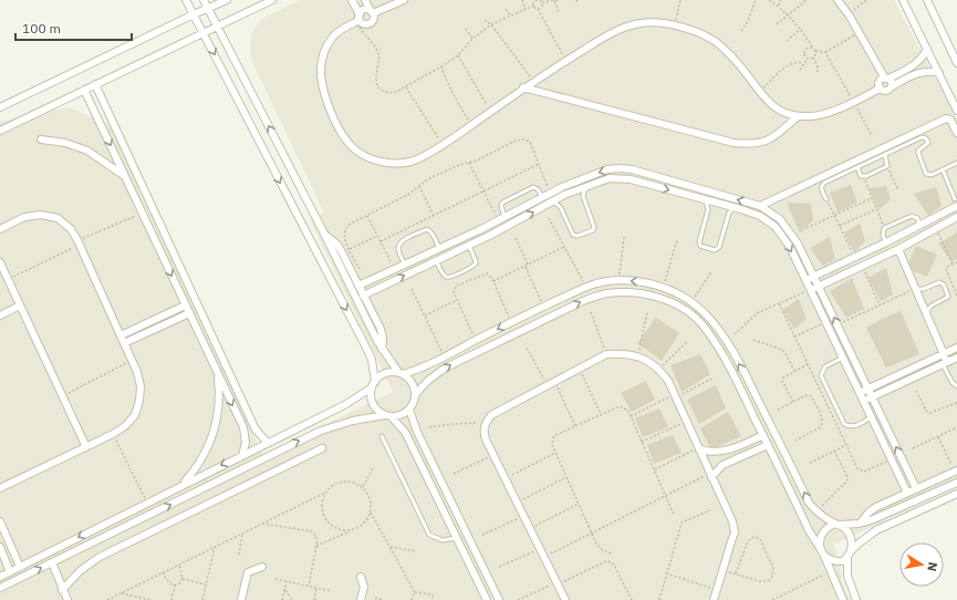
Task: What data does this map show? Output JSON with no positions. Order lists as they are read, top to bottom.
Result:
{
  "scale_bar": "100 m",
  "north": "right"
}
